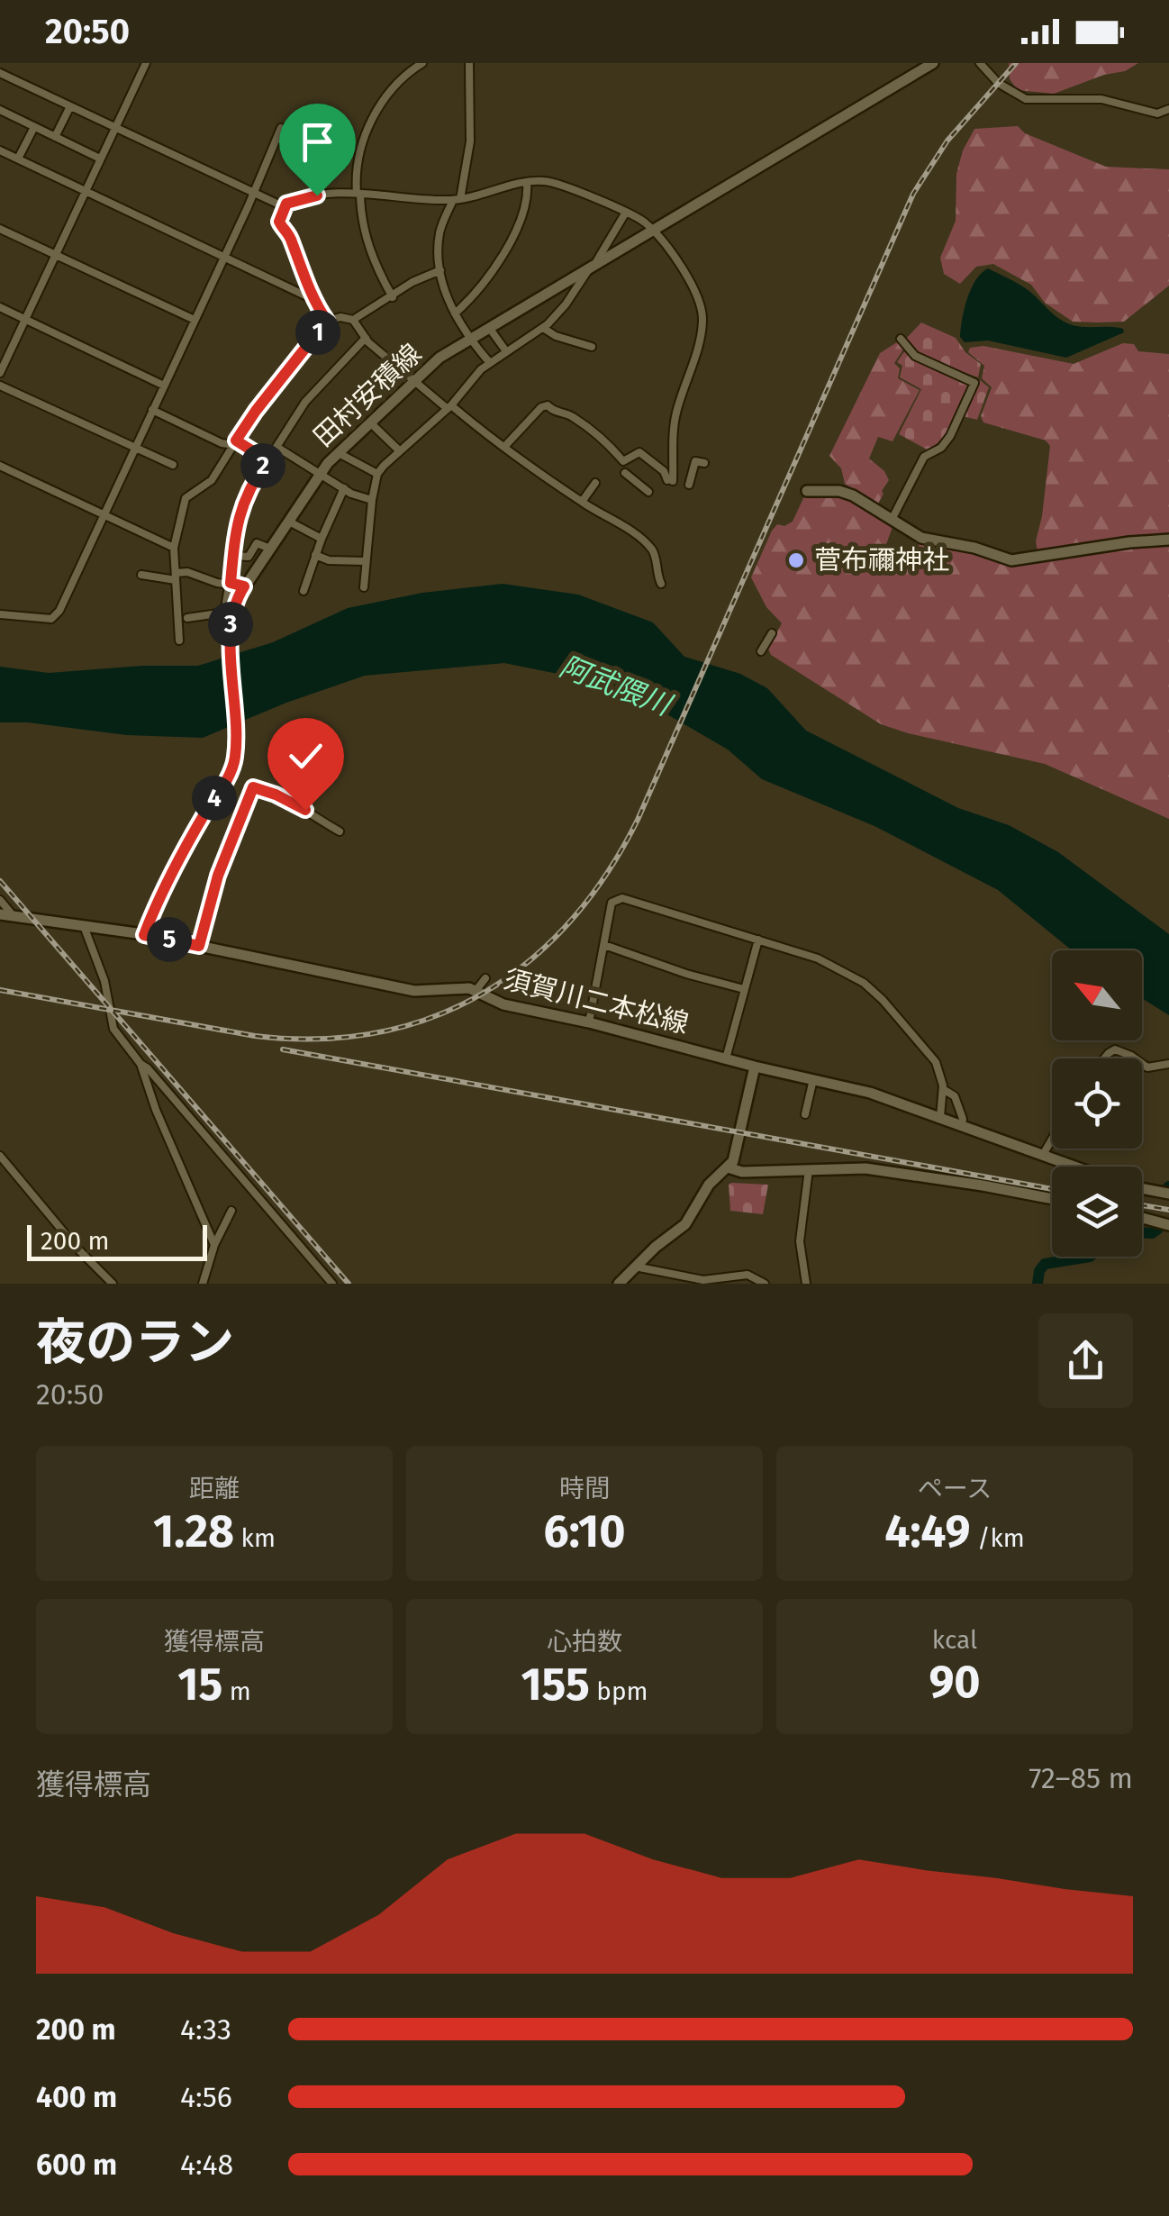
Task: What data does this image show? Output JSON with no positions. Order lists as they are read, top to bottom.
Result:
{
  "streets": {
    "main road": ["田村安積線", "須賀川二本松線"]
  },
  "crossings": [
    ["田村安積線", "須賀川二本松線"]
  ],
  "water": ["阿武隈川"],
  "places": ["菅布禰神社"],
  "scale_bar": "200 m",
  "north": "top left",
  "page": {
    "status": "20:50",
    "pins": [
      "1",
      "2",
      "3",
      "4",
      "5"
    ],
    "scale": "200 m",
    "heading": ["夜のラン", "20:50"],
    "stats": [
      ["距離", "1.28 km"],
      ["時間", "6:10"],
      ["ペース", "4:49 /km"],
      ["獲得標高", "15 m"],
      ["心拍数", "155 bpm"],
      ["kcal", "90"]
    ],
    "chart": ["獲得標高", "72–85 m"],
    "list": [
      {
        "name": "200 m",
        "note": "4:33"
      },
      {
        "name": "400 m",
        "note": "4:56"
      },
      {
        "name": "600 m",
        "note": "4:48"
      }
    ]
  }
}
